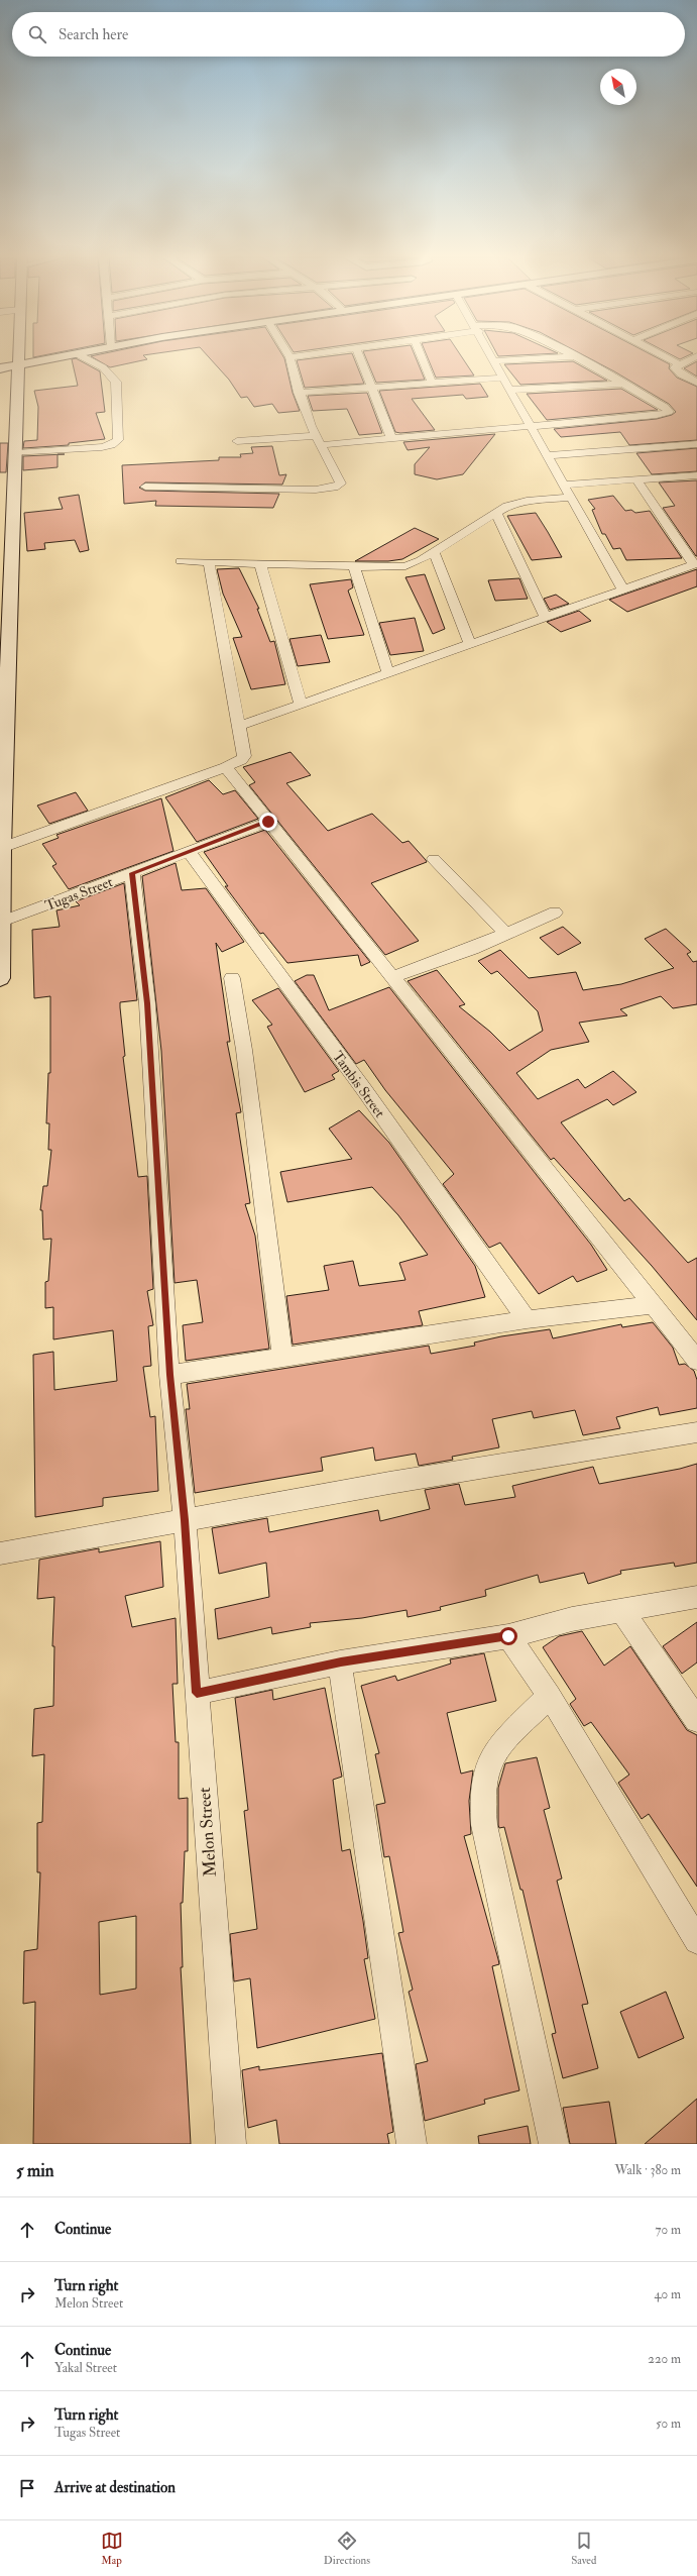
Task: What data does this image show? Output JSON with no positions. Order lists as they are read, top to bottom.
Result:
{
  "streets": {
    "street": ["Tugas Street", "Tambis Street", "Melon Street"]
  },
  "crossings": [
    ["Tugas Street", "Tambis Street"],
    ["Tugas Street", "Melon Street"]
  ],
  "north": "top left",
  "page": {
    "search": "Search here",
    "heading": ["5 min", "Walk · 380 m"],
    "list": [
      ["Continue", "70 m"],
      ["Turn right", "Melon Street", "40 m"],
      ["Continue", "Yakal Street", "220 m"],
      ["Turn right", "Tugas Street", "50 m"],
      "Arrive at destination"
    ],
    "nav": ["Map", "Directions", "Saved"]
  }
}
